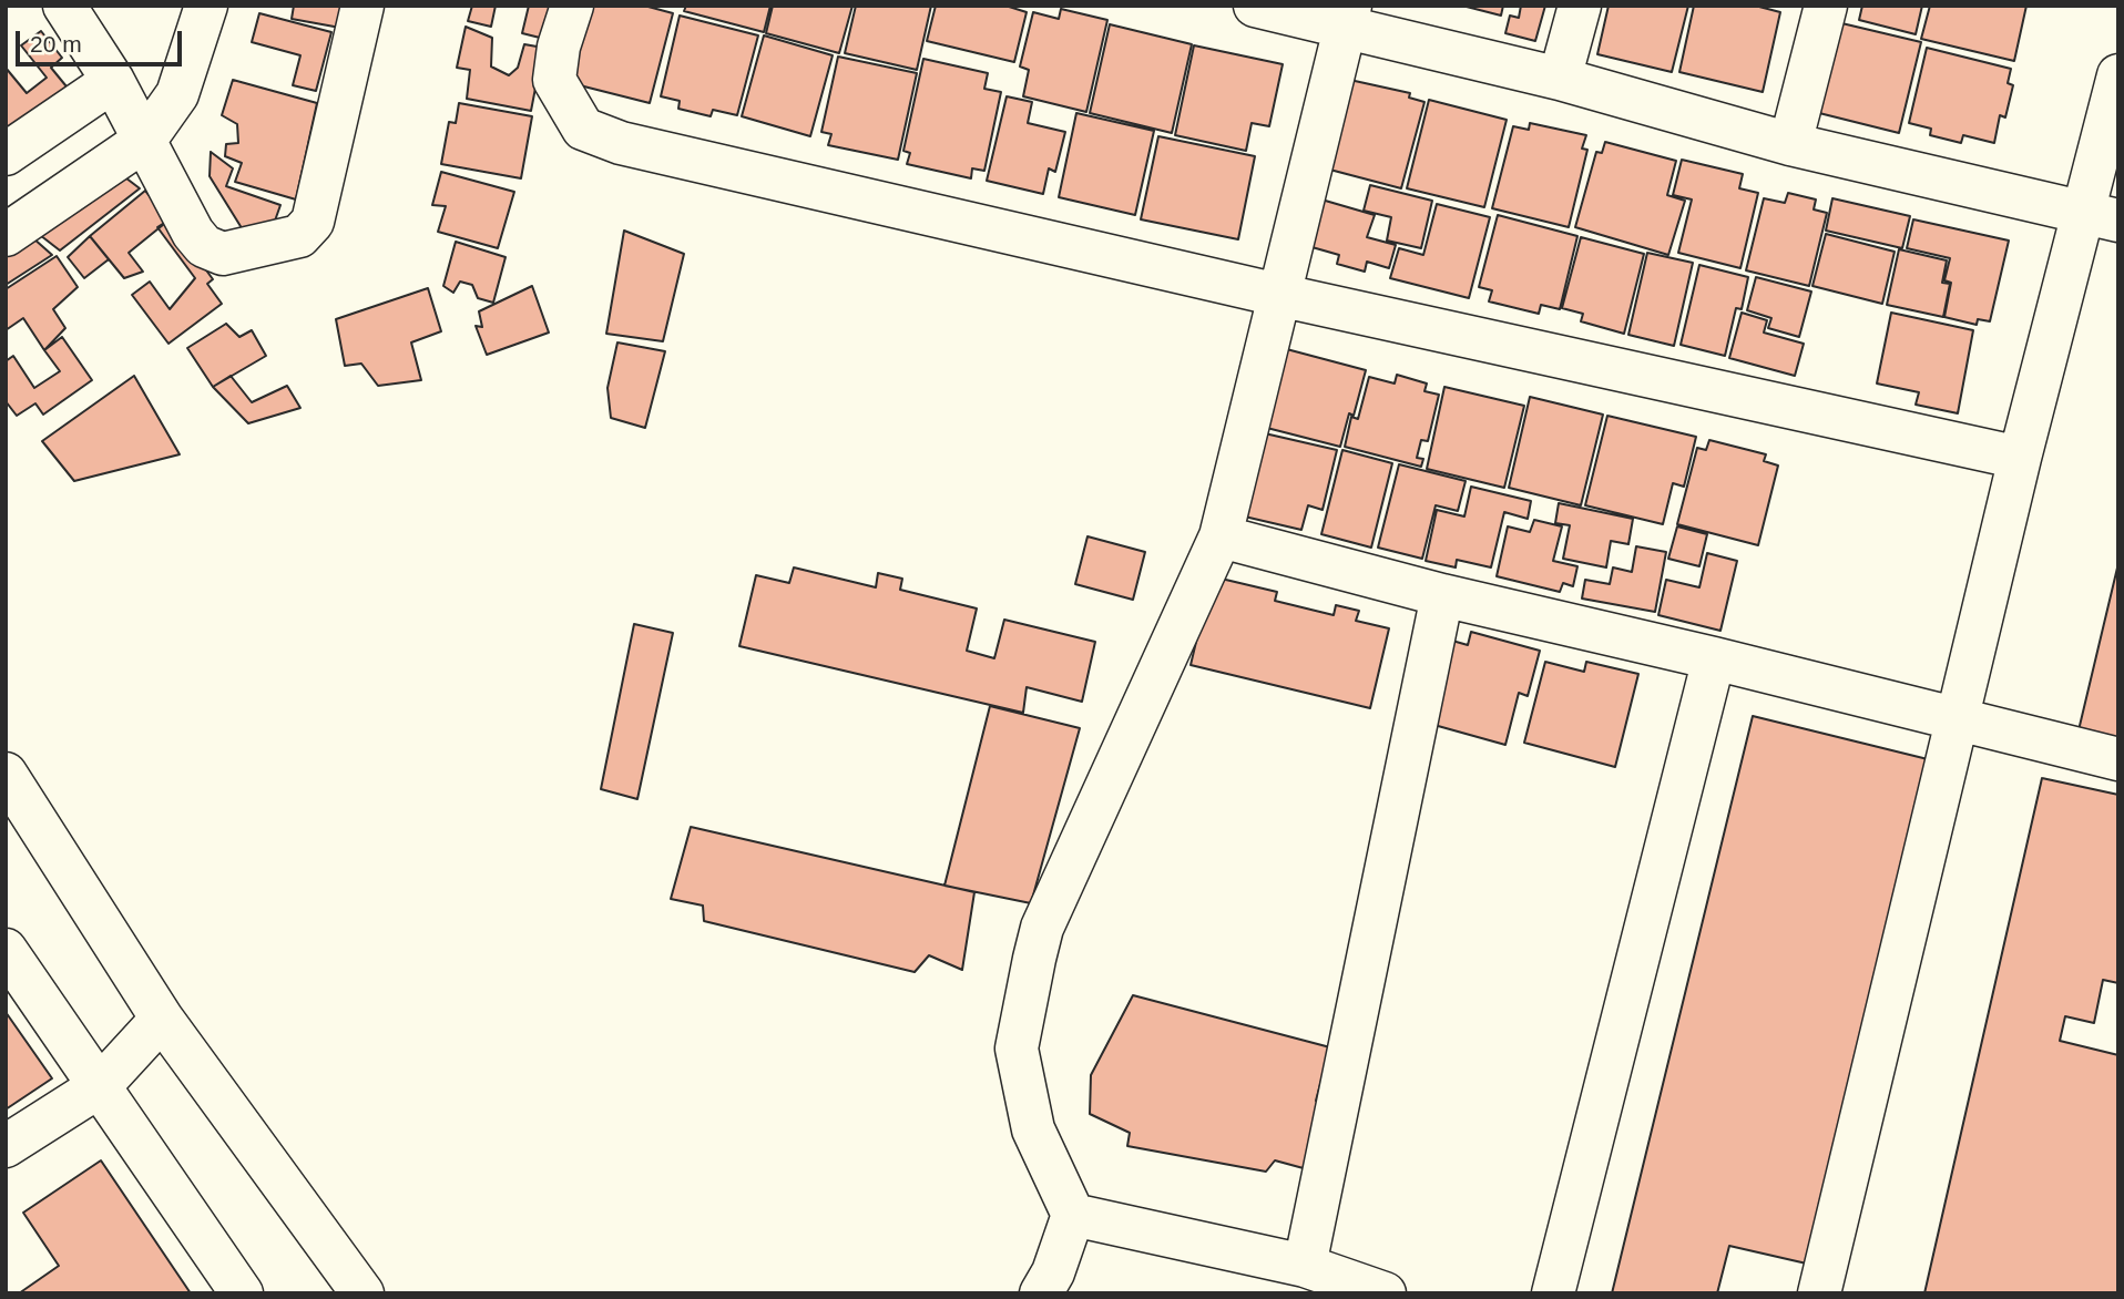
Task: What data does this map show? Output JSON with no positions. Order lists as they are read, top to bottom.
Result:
{
  "scale_bar": "20 m"
}
